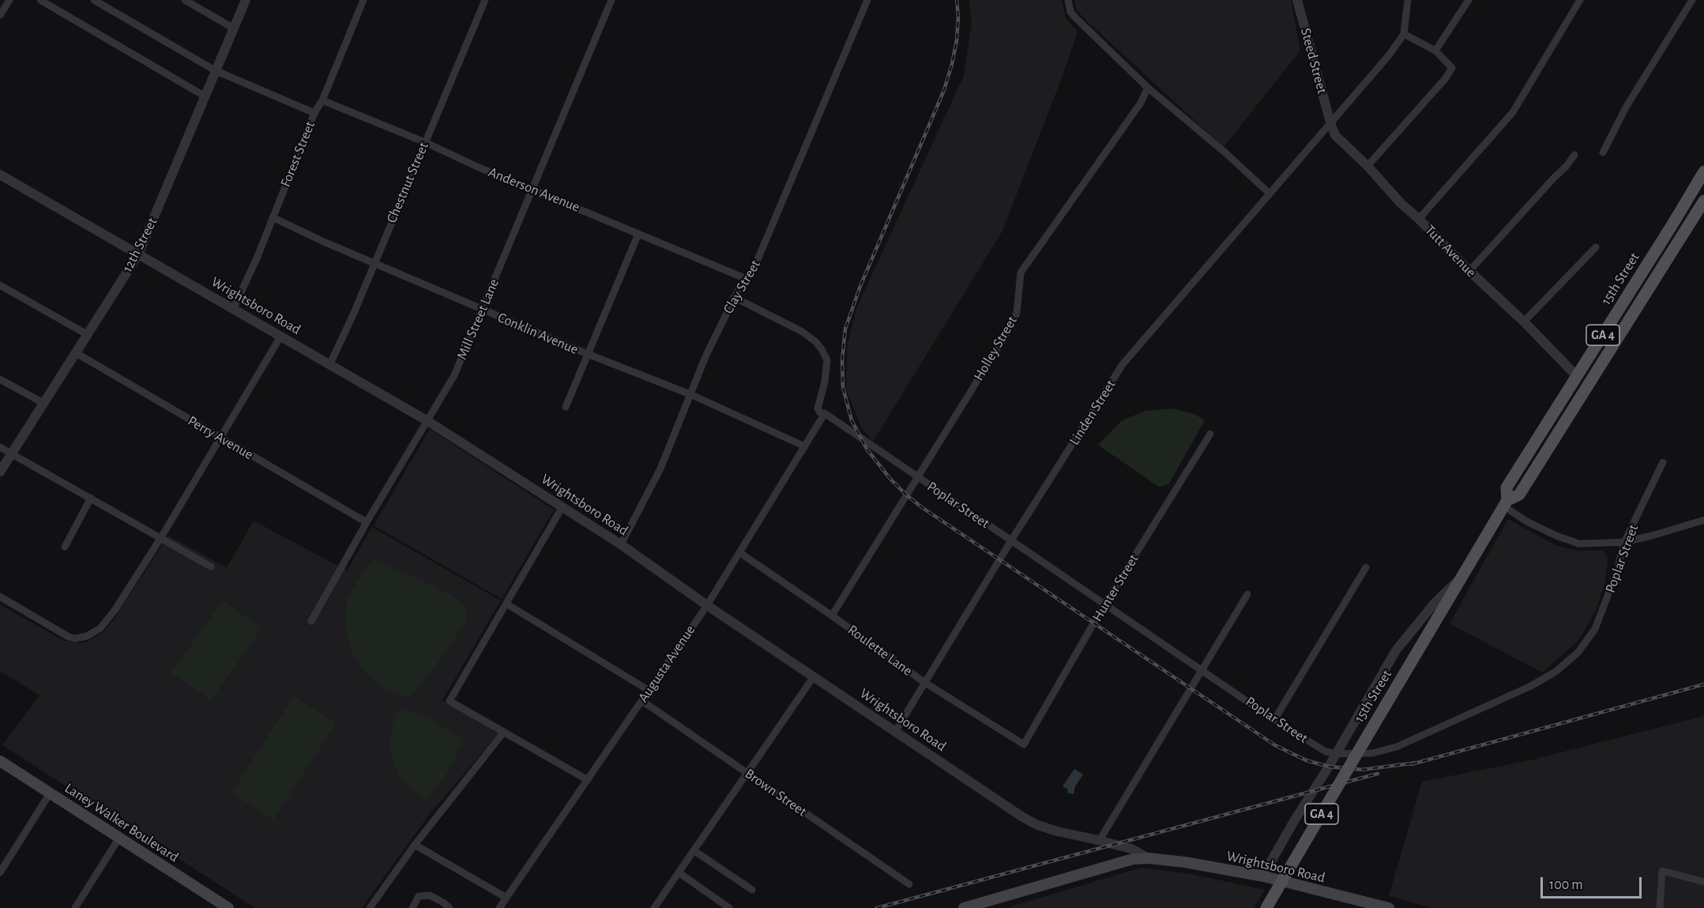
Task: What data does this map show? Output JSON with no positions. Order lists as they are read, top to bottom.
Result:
{
  "streets": {
    "main road": [
      "15th Street",
      "Wrightsboro Road",
      "GA 4",
      "Laney Walker Boulevard"
    ],
    "street": [
      "Steed Street",
      "Forest Street",
      "Chestnut Street",
      "Anderson Avenue",
      "12th Street",
      "Tutt Avenue",
      "Clay Street",
      "Mill Street Lane",
      "Conklin Avenue",
      "Holley Street",
      "Linden Street",
      "Perry Avenue",
      "Poplar Street",
      "Hunter Street",
      "Roulette Lane",
      "Augusta Avenue",
      "Brown Street"
    ]
  },
  "crossings": [
    ["Steed Street", "Tutt Avenue"],
    ["Steed Street", "Linden Street"],
    ["Forest Street", "Anderson Avenue"],
    ["Forest Street", "Wrightsboro Road"],
    ["Forest Street", "Conklin Avenue"],
    ["Chestnut Street", "Anderson Avenue"],
    ["Chestnut Street", "Wrightsboro Road"],
    ["Chestnut Street", "Conklin Avenue"],
    ["Anderson Avenue", "Clay Street"],
    ["Anderson Avenue", "Mill Street Lane"],
    ["12th Street", "Wrightsboro Road"],
    ["12th Street", "Perry Avenue"],
    ["Tutt Avenue", "15th Street"],
    ["Tutt Avenue", "Linden Street"],
    ["Clay Street", "Wrightsboro Road"],
    ["Clay Street", "Conklin Avenue"],
    ["Wrightsboro Road", "Mill Street Lane"],
    ["Wrightsboro Road", "Linden Street"],
    ["Wrightsboro Road", "Augusta Avenue"],
    ["Mill Street Lane", "Conklin Avenue"],
    ["Mill Street Lane", "Perry Avenue"],
    ["Conklin Avenue", "Augusta Avenue"],
    ["Holley Street", "Poplar Street"],
    ["Holley Street", "Roulette Lane"],
    ["Linden Street", "Poplar Street"],
    ["Linden Street", "Roulette Lane"],
    ["Poplar Street", "Hunter Street"],
    ["Poplar Street", "Augusta Avenue"],
    ["Hunter Street", "Roulette Lane"],
    ["Roulette Lane", "Augusta Avenue"],
    ["Augusta Avenue", "Brown Street"]
  ],
  "scale_bar": "100 m"
}
